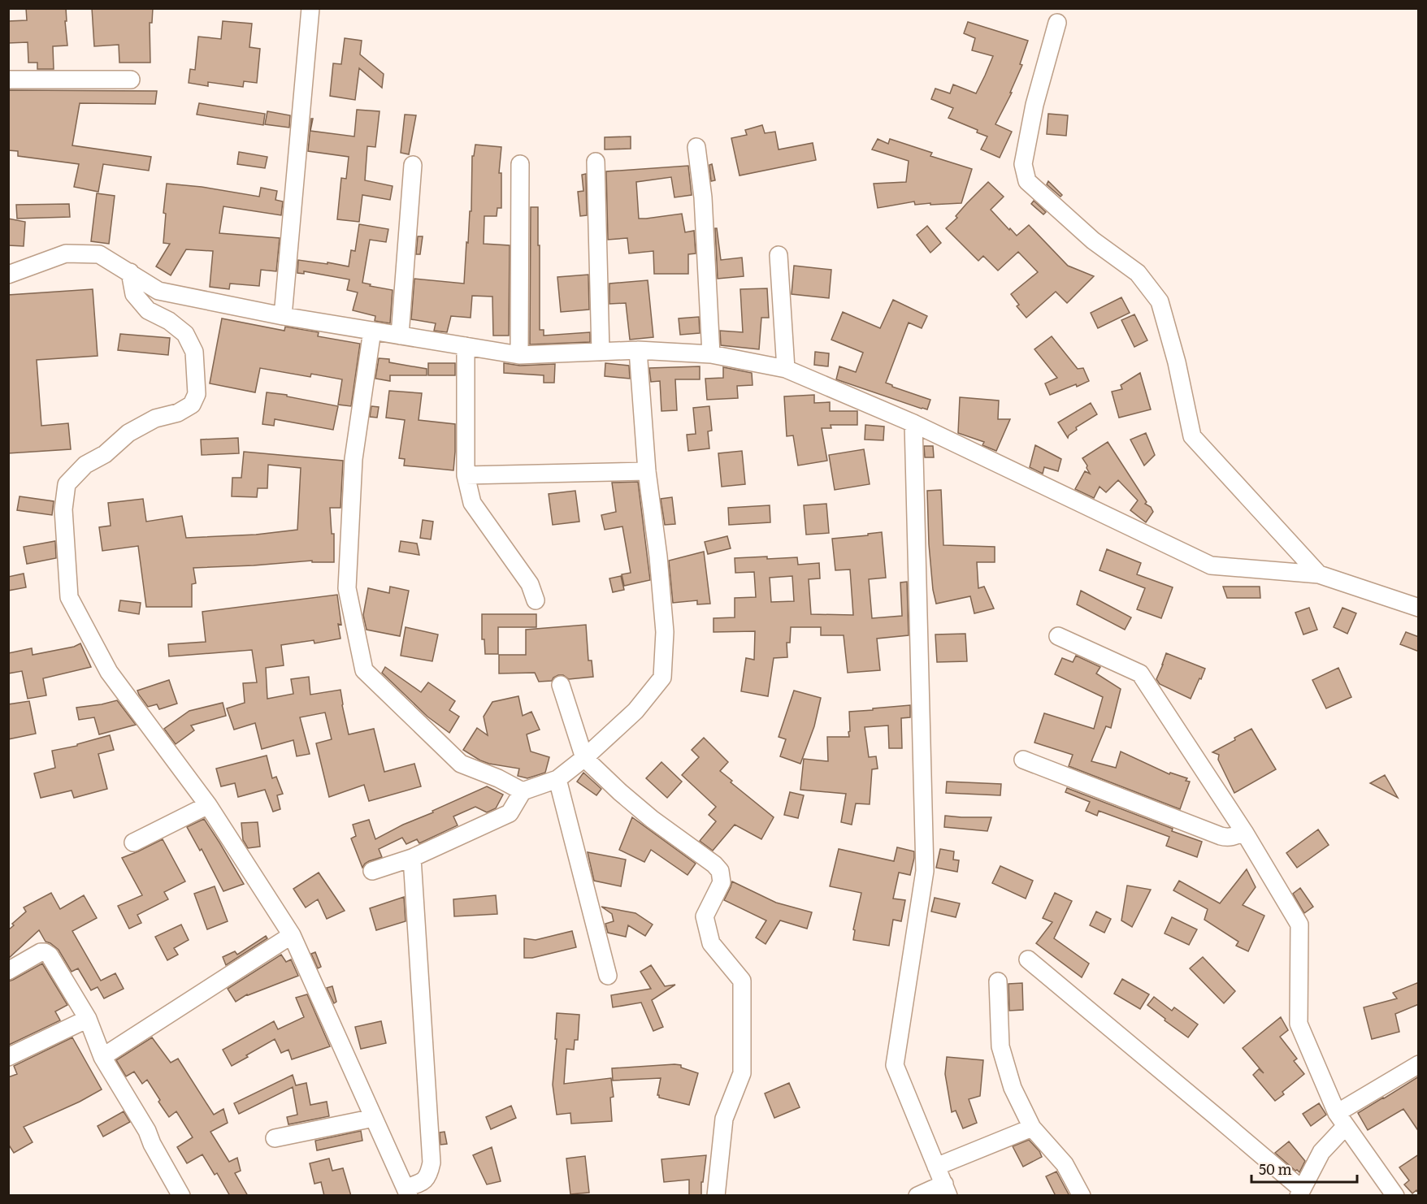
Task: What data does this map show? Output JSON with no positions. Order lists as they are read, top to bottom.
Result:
{
  "scale_bar": "50 m"
}
